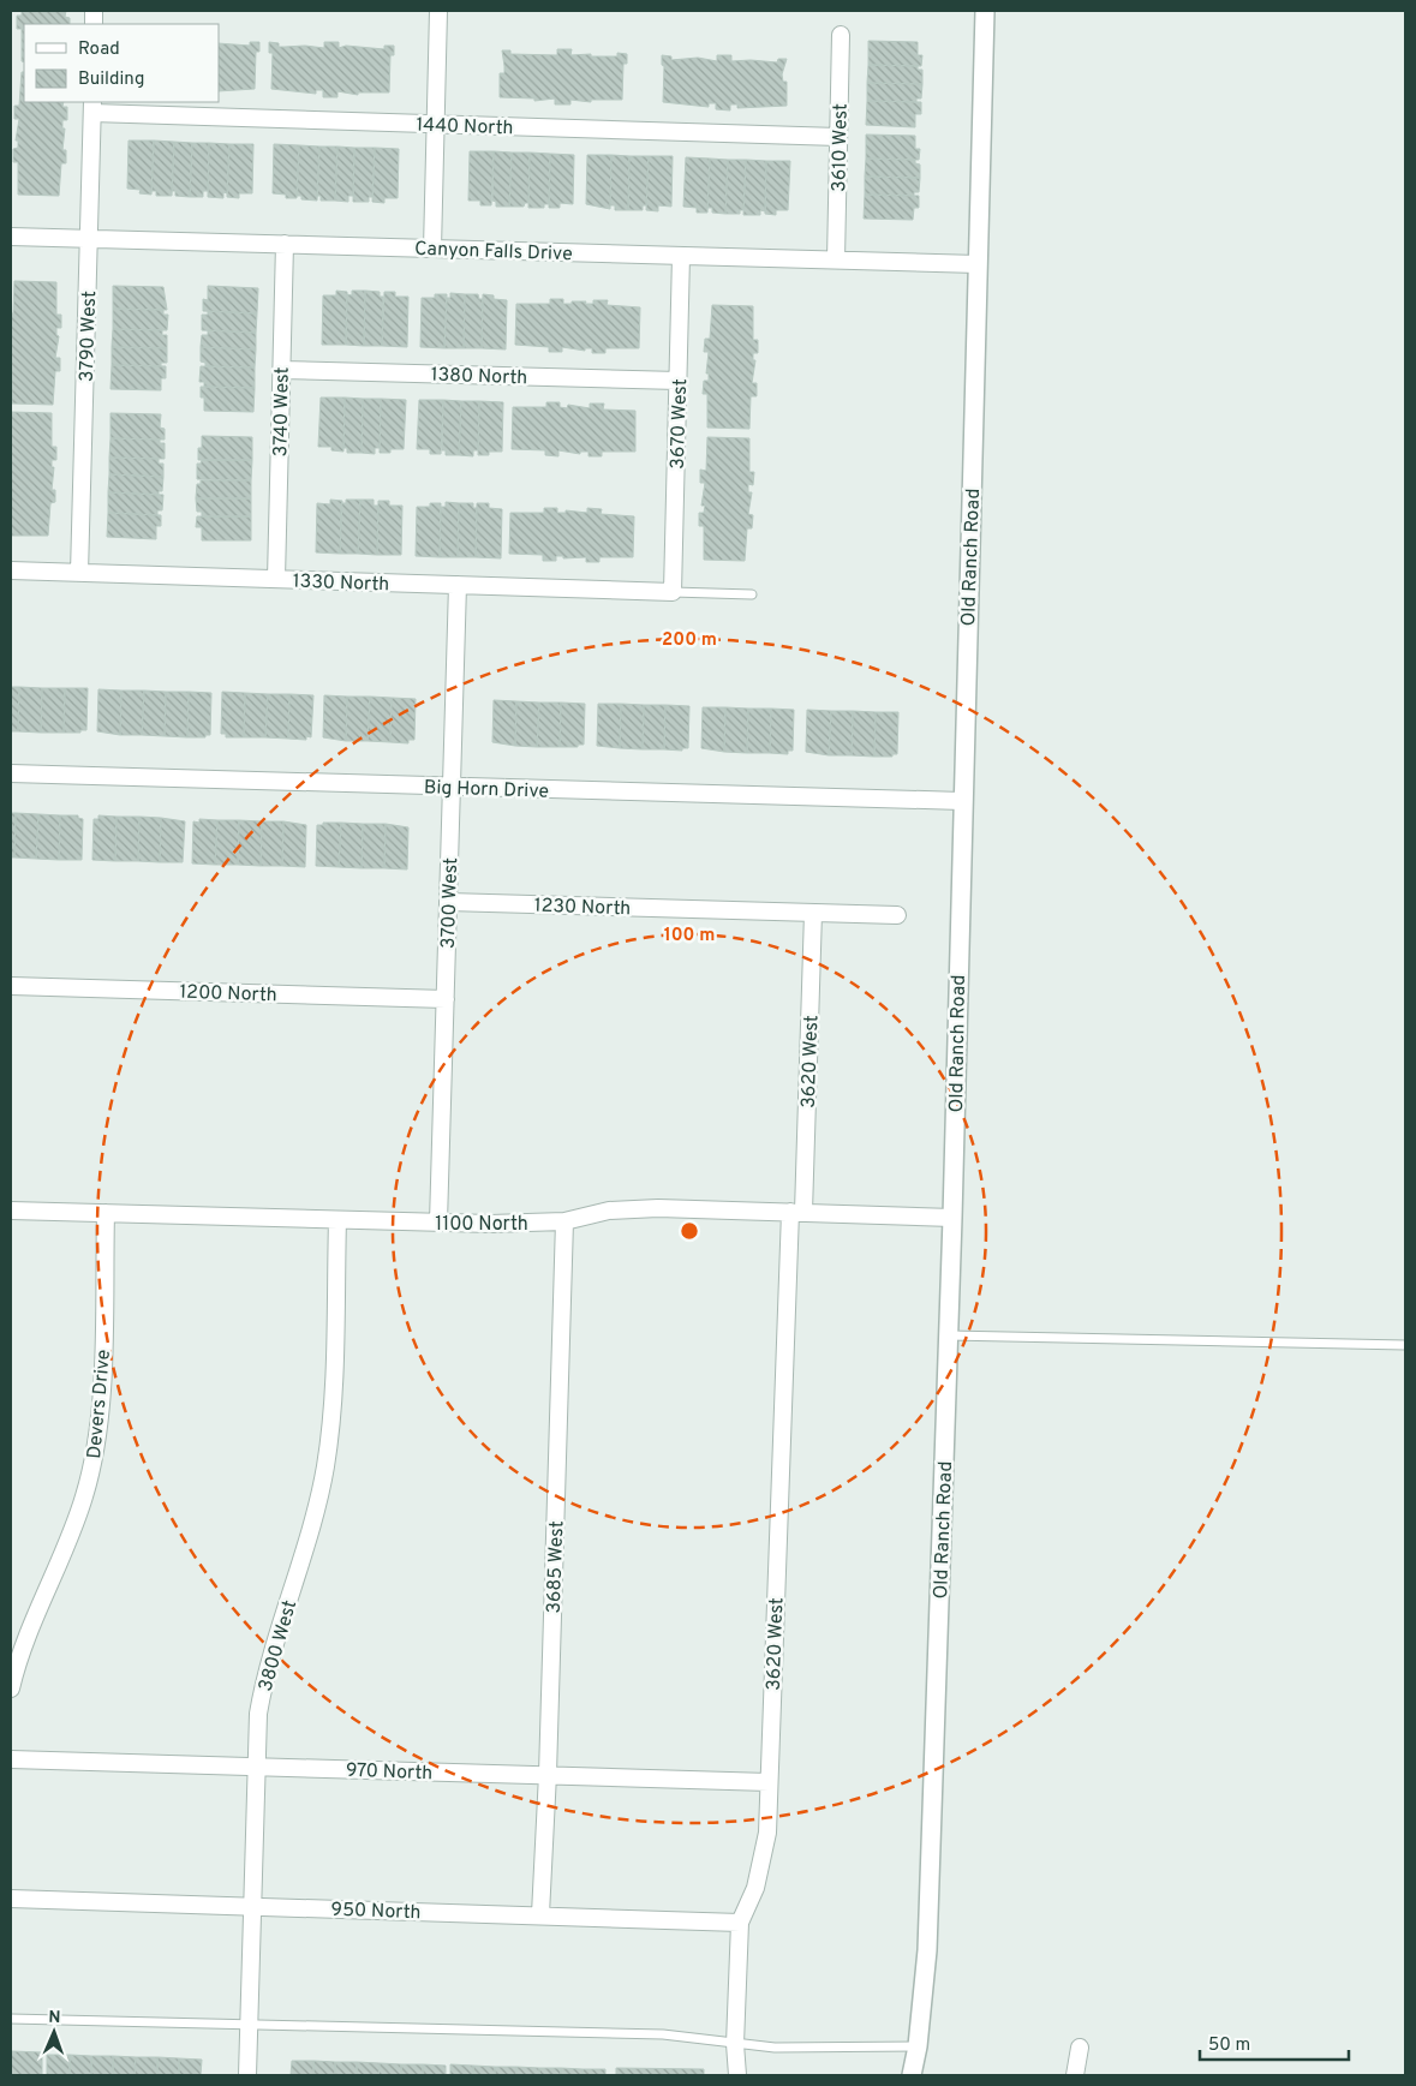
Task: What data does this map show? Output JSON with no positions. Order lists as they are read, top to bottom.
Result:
{
  "streets": {
    "street": [
      "1440 North",
      "3610 West",
      "Canyon Falls Drive",
      "3790 West",
      "1380 North",
      "3740 West",
      "3670 West",
      "Old Ranch Road",
      "1330 North",
      "Big Horn Drive",
      "3700 West",
      "1230 North",
      "1200 North",
      "3620 West",
      "1100 North",
      "Devers Drive",
      "3685 West",
      "3800 West",
      "970 North",
      "950 North"
    ]
  },
  "crossings": [
    ["1440 North", "3610 West"],
    ["1440 North", "3790 West"],
    ["3610 West", "Canyon Falls Drive"],
    ["Canyon Falls Drive", "3790 West"],
    ["Canyon Falls Drive", "3740 West"],
    ["Canyon Falls Drive", "3670 West"],
    ["Canyon Falls Drive", "Old Ranch Road"],
    ["3790 West", "1330 North"],
    ["1380 North", "3740 West"],
    ["1380 North", "3670 West"],
    ["3740 West", "1330 North"],
    ["3670 West", "1330 North"],
    ["Old Ranch Road", "Big Horn Drive"],
    ["Old Ranch Road", "1100 North"],
    ["1330 North", "3700 West"],
    ["Big Horn Drive", "3700 West"],
    ["3700 West", "1230 North"],
    ["3700 West", "1200 North"],
    ["3700 West", "1100 North"],
    ["1230 North", "3620 West"],
    ["3620 West", "1100 North"],
    ["3620 West", "970 North"],
    ["3620 West", "950 North"],
    ["1100 North", "Devers Drive"],
    ["1100 North", "3685 West"],
    ["1100 North", "3800 West"],
    ["3685 West", "970 North"],
    ["3685 West", "950 North"],
    ["3800 West", "970 North"],
    ["3800 West", "950 North"]
  ],
  "legend": ["Road", "Building"],
  "scale_bar": "50 m",
  "north": "top",
  "rings": ["200 m", "100 m"]
}
